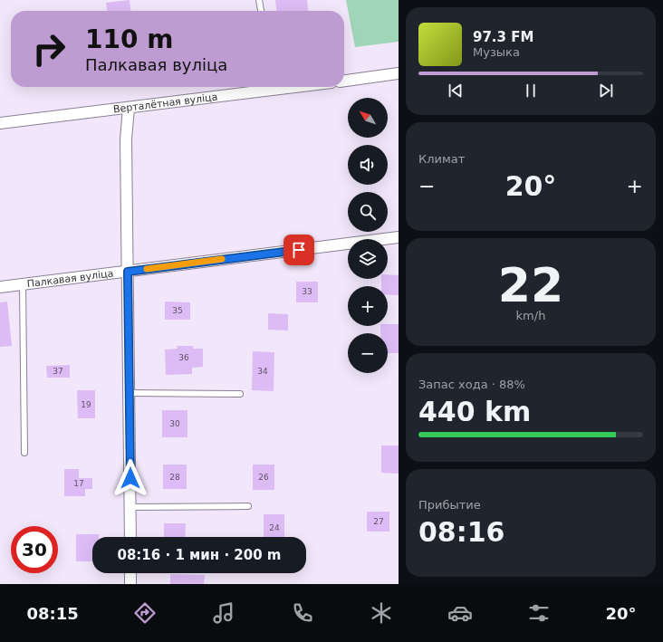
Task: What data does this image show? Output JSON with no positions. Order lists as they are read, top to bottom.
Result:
{
  "streets": {
    "street": ["Верталётная вуліца", "Палкавая вуліца"]
  },
  "house_numbers": [
    "33",
    "35",
    "36",
    "37",
    "34",
    "19",
    "30",
    "28",
    "26",
    "17",
    "27",
    "24"
  ],
  "north": "top left",
  "page": {
    "turn": ["110 m", "Палкавая вуліца"],
    "song": ["97.3 FM", "Музыка"],
    "map_buttons": ["+", "−"],
    "tile": [
      "Климат",
      ["22", "km/h"],
      ["Запас хода · 88%", "440 km"],
      ["Прибытие", "08:16"]
    ],
    "heat": ["−", "20°", "+"],
    "limit": "30",
    "trip": "08:16 · 1 мин · 200 m",
    "tabs": ["08:15", "20°"]
  }
}
